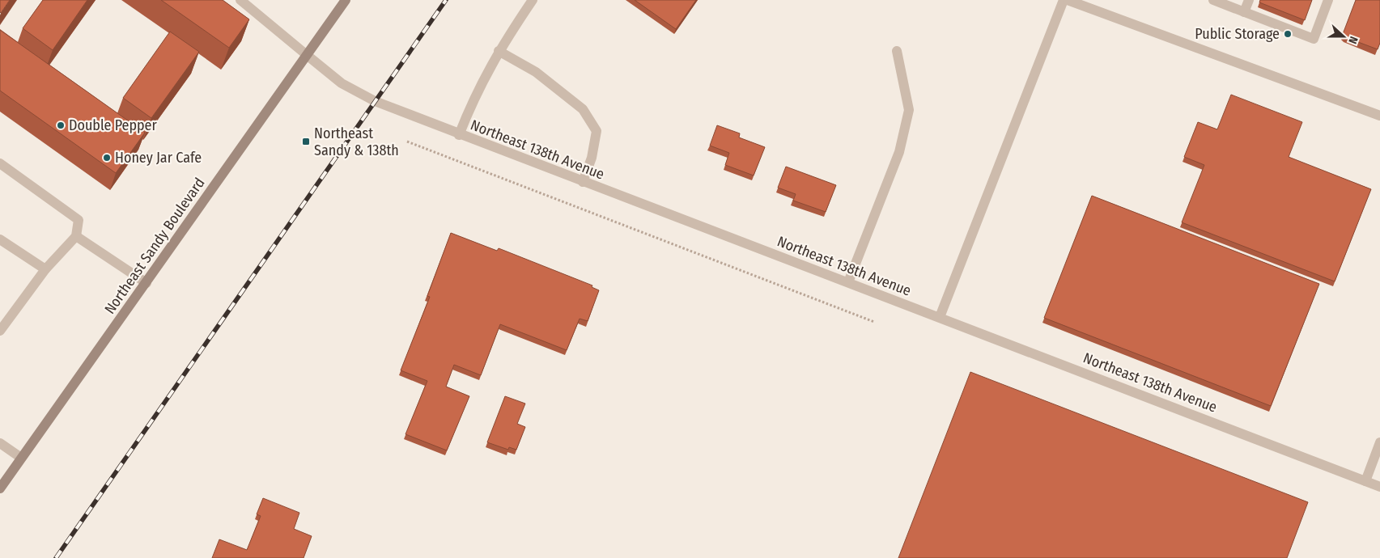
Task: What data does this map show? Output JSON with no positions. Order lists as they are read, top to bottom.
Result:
{
  "streets": {
    "main road": ["Northeast Sandy Boulevard"],
    "street": ["Northeast 138th Avenue"]
  },
  "crossings": [
    ["Northeast 138th Avenue", "Northeast Sandy Boulevard"]
  ],
  "places": {
    "other": ["Public Storage", "Double Pepper", "Honey Jar Cafe"],
    "transit": ["Northeast Sandy & 138th"]
  },
  "north": "right"
}
